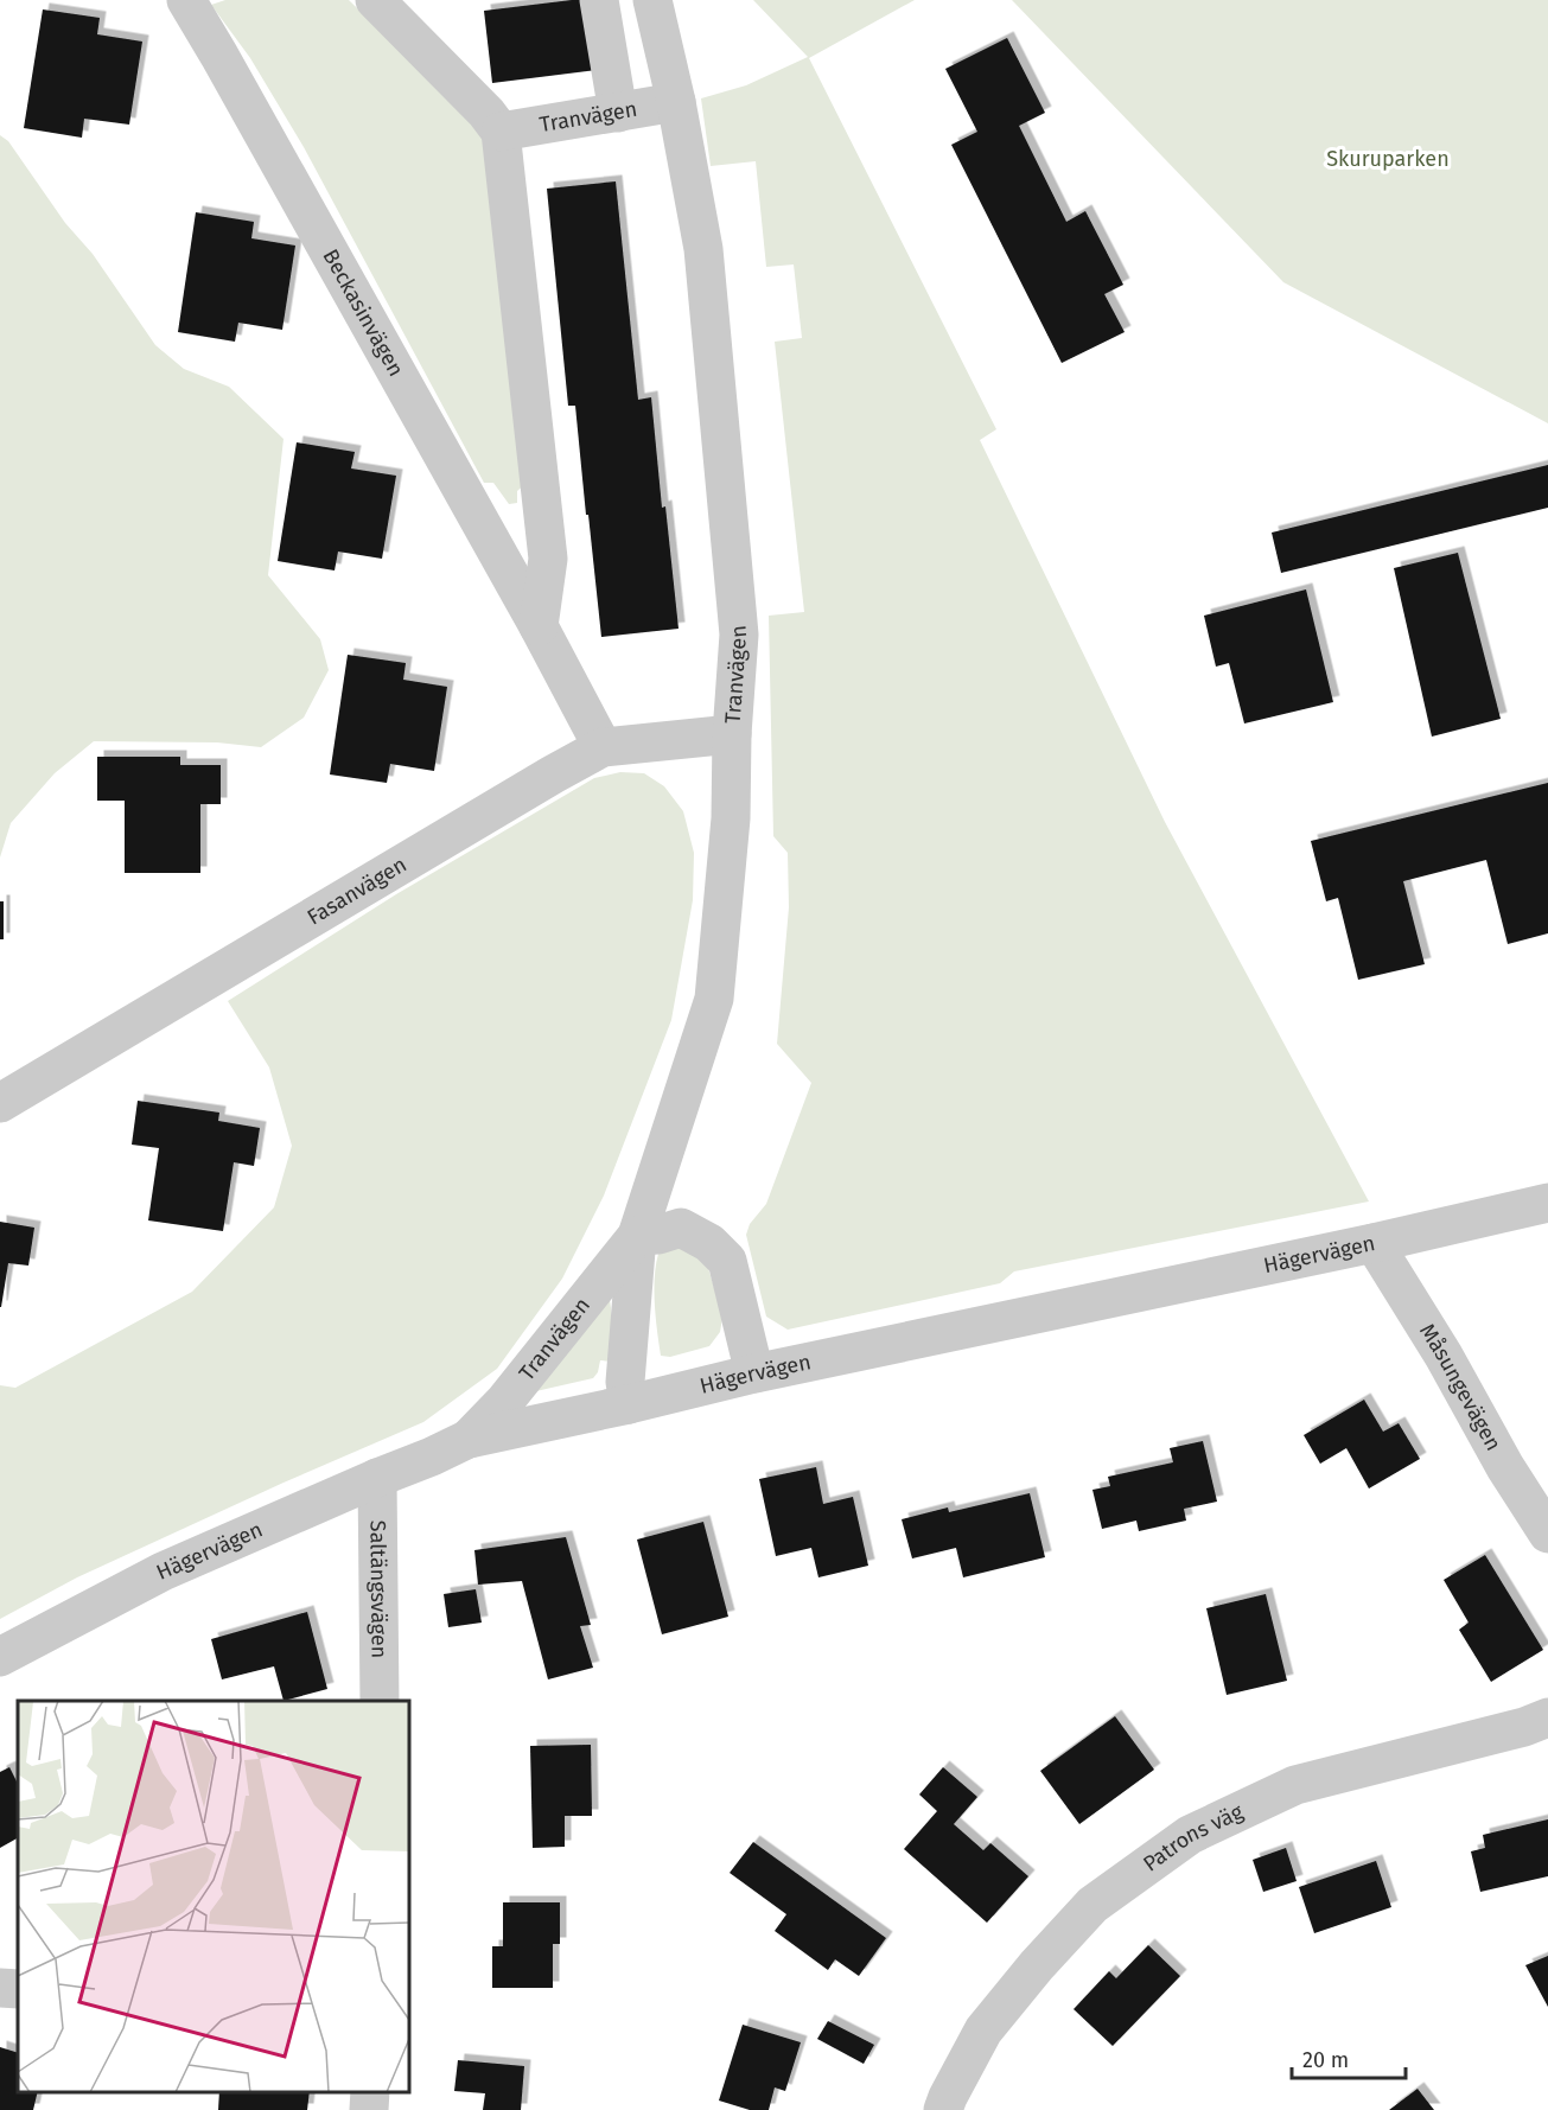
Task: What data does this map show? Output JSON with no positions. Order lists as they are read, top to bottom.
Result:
{
  "streets": {
    "street": [
      "Tranvägen",
      "Beckasinvägen",
      "Fasanvägen",
      "Hägervägen",
      "Måsungevägen",
      "Saltängsvägen",
      "Patrons väg"
    ]
  },
  "crossings": [
    ["Tranvägen", "Fasanvägen"],
    ["Tranvägen", "Hägervägen"],
    ["Beckasinvägen", "Fasanvägen"],
    ["Hägervägen", "Måsungevägen"],
    ["Hägervägen", "Saltängsvägen"]
  ],
  "parks": ["Skuruparken"],
  "scale_bar": "20 m"
}
